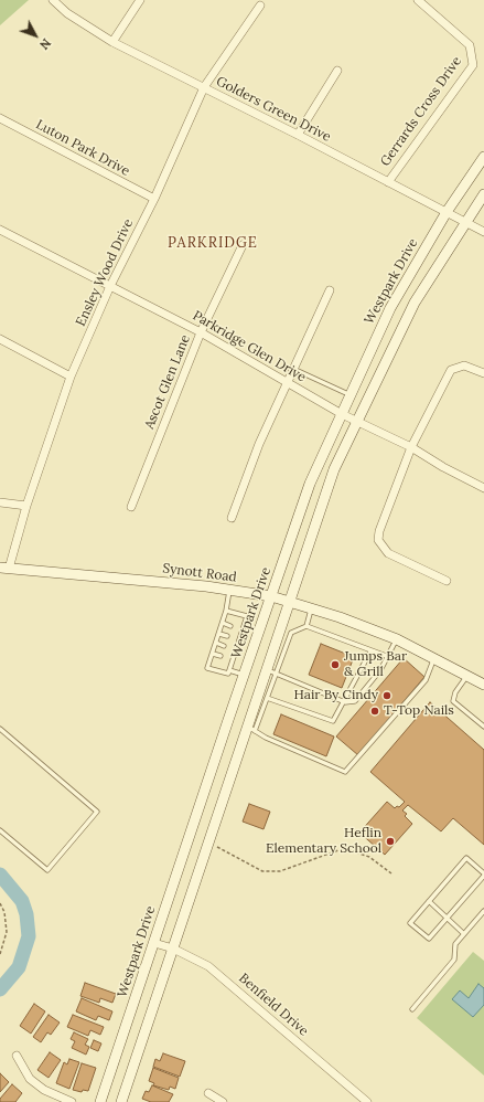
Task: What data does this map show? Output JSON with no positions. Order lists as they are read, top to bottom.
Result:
{
  "streets": {
    "main road": ["Westpark Drive", "Synott Road"],
    "street": [
      "Golders Green Drive",
      "Gerrards Cross Drive",
      "Luton Park Drive",
      "Ensley Wood Drive",
      "Parkridge Glen Drive",
      "Ascot Glen Lane",
      "Benfield Drive"
    ]
  },
  "crossings": [
    ["Golders Green Drive", "Gerrards Cross Drive"],
    ["Golders Green Drive", "Ensley Wood Drive"],
    ["Golders Green Drive", "Westpark Drive"],
    ["Luton Park Drive", "Ensley Wood Drive"],
    ["Ensley Wood Drive", "Parkridge Glen Drive"],
    ["Ensley Wood Drive", "Synott Road"],
    ["Westpark Drive", "Parkridge Glen Drive"],
    ["Westpark Drive", "Synott Road"],
    ["Westpark Drive", "Benfield Drive"],
    ["Parkridge Glen Drive", "Ascot Glen Lane"]
  ],
  "districts": ["PARKRIDGE"],
  "places": [
    "Jumps Bar & Grill",
    "Hair By Cindy",
    "T-Top Nails",
    "Heflin Elementary School"
  ],
  "north": "bottom right"
}
